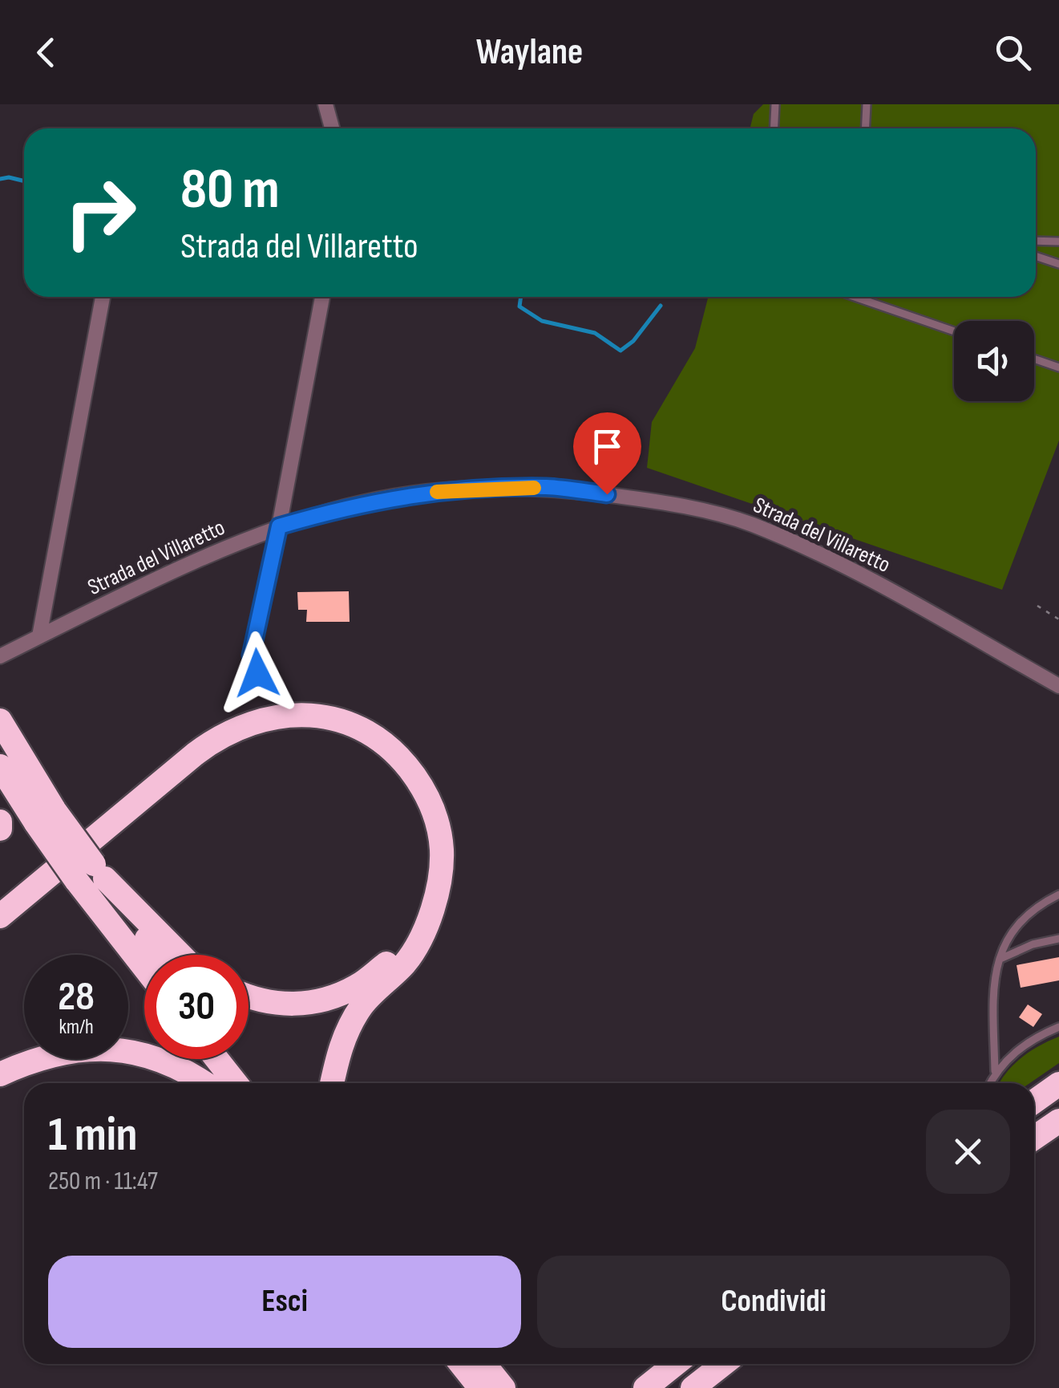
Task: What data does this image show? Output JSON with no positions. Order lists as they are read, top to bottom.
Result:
{
  "streets": {
    "street": ["Strada del Villaretto"]
  },
  "page": {
    "header": "Waylane",
    "turn": ["80 m", "Strada del Villaretto"],
    "speed": "28 km/h",
    "limit": "30",
    "heading": ["1 min", "250 m · 11:47"],
    "buttons": ["Esci", "Condividi"]
  }
}
